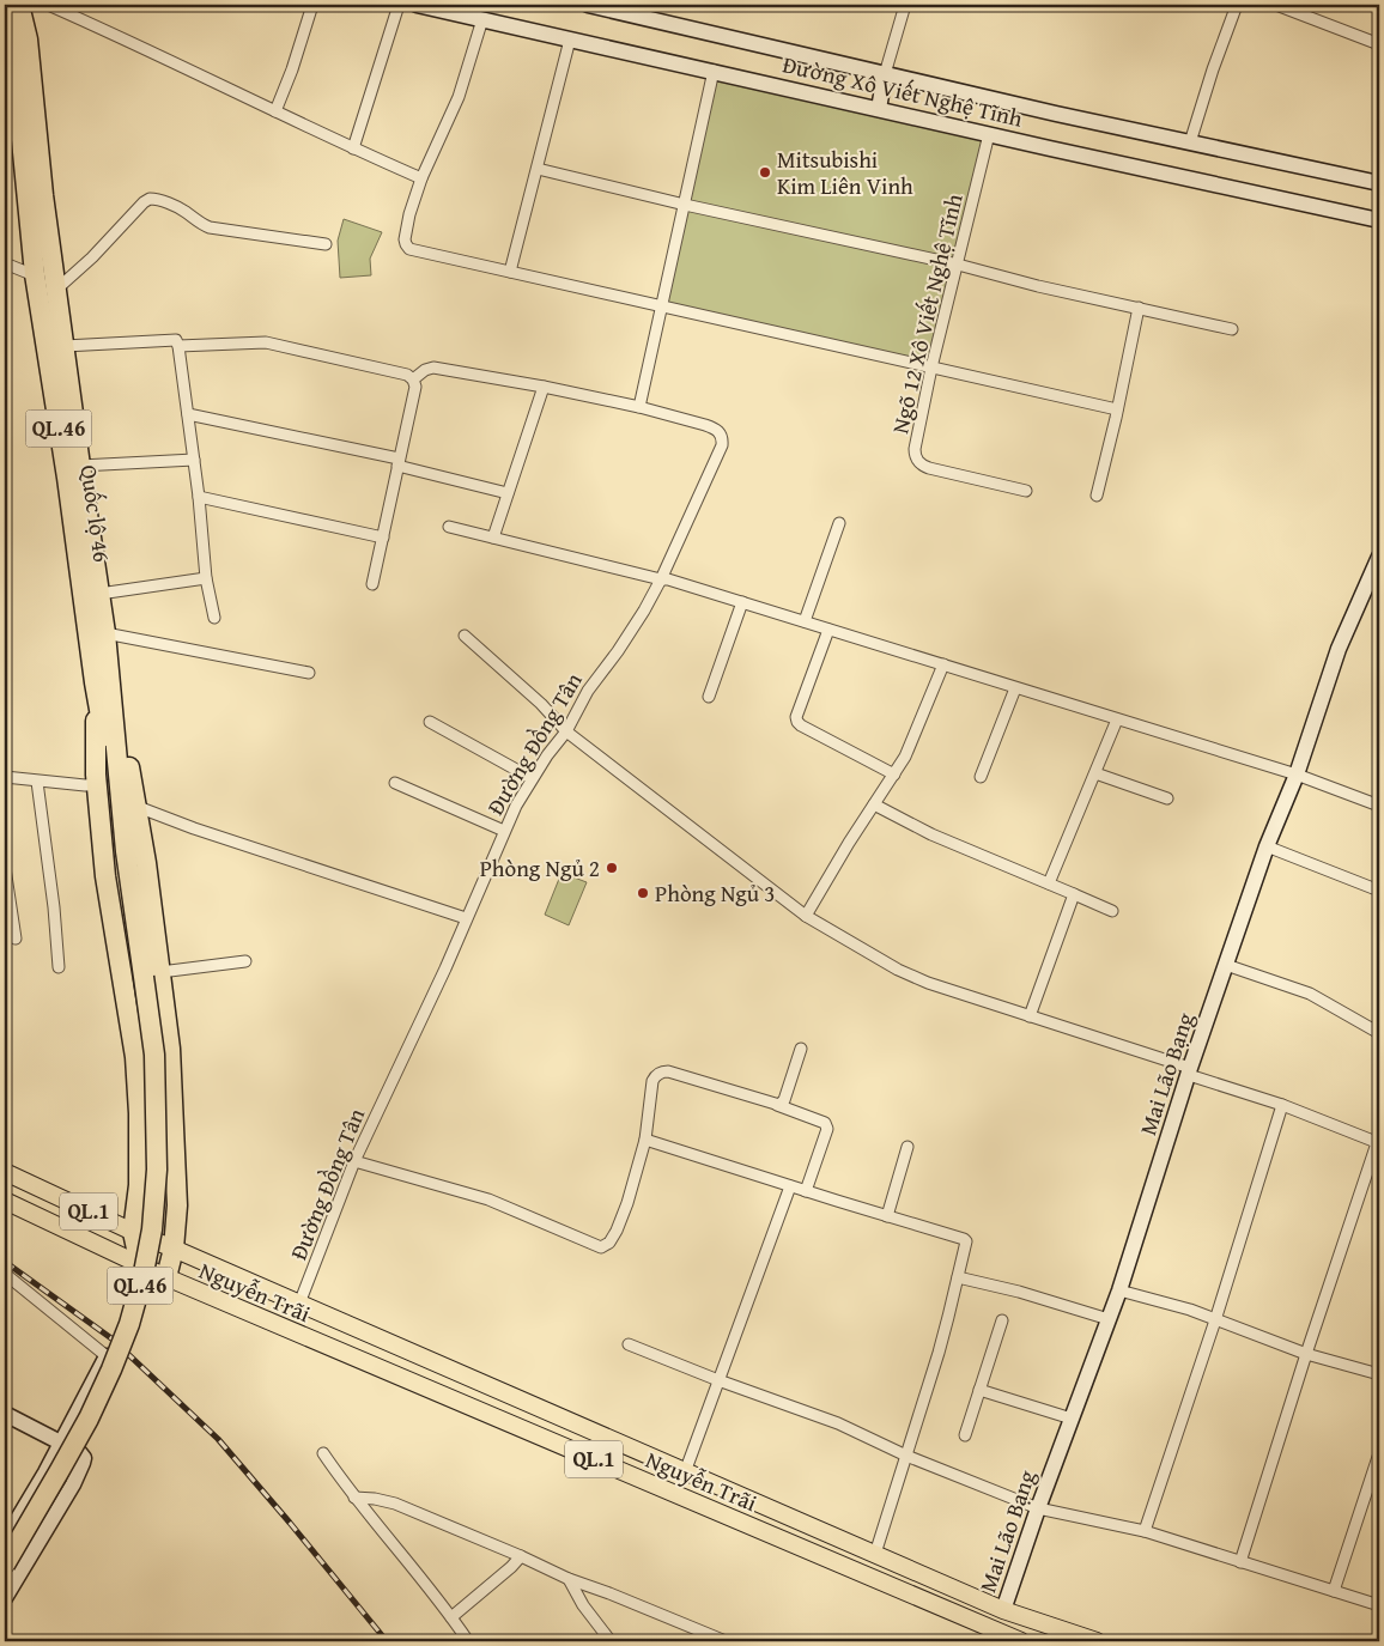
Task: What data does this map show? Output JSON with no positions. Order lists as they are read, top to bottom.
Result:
{
  "streets": {
    "highway": ["QL.46", "Quốc lộ 46"],
    "main road": [
      "Đường Xô Viết Nghệ Tĩnh",
      "Mai Lão Bạng",
      "QL.1",
      "Nguyễn Trãi"
    ],
    "street": ["Ngõ 12 Xô Viết Nghệ Tĩnh", "Đường Đồng Tân"]
  },
  "crossings": [
    ["Đường Xô Viết Nghệ Tĩnh", "Ngõ 12 Xô Viết Nghệ Tĩnh"],
    ["QL.46", "Quốc lộ 46"],
    ["Đường Đồng Tân", "Nguyễn Trãi"],
    ["Mai Lão Bạng", "QL.1"],
    ["Mai Lão Bạng", "Nguyễn Trãi"],
    ["QL.1", "Nguyễn Trãi"]
  ],
  "places": ["Mitsubishi Kim Liên Vinh", "Phòng Ngủ 2", "Phòng Ngủ 3"]
}
